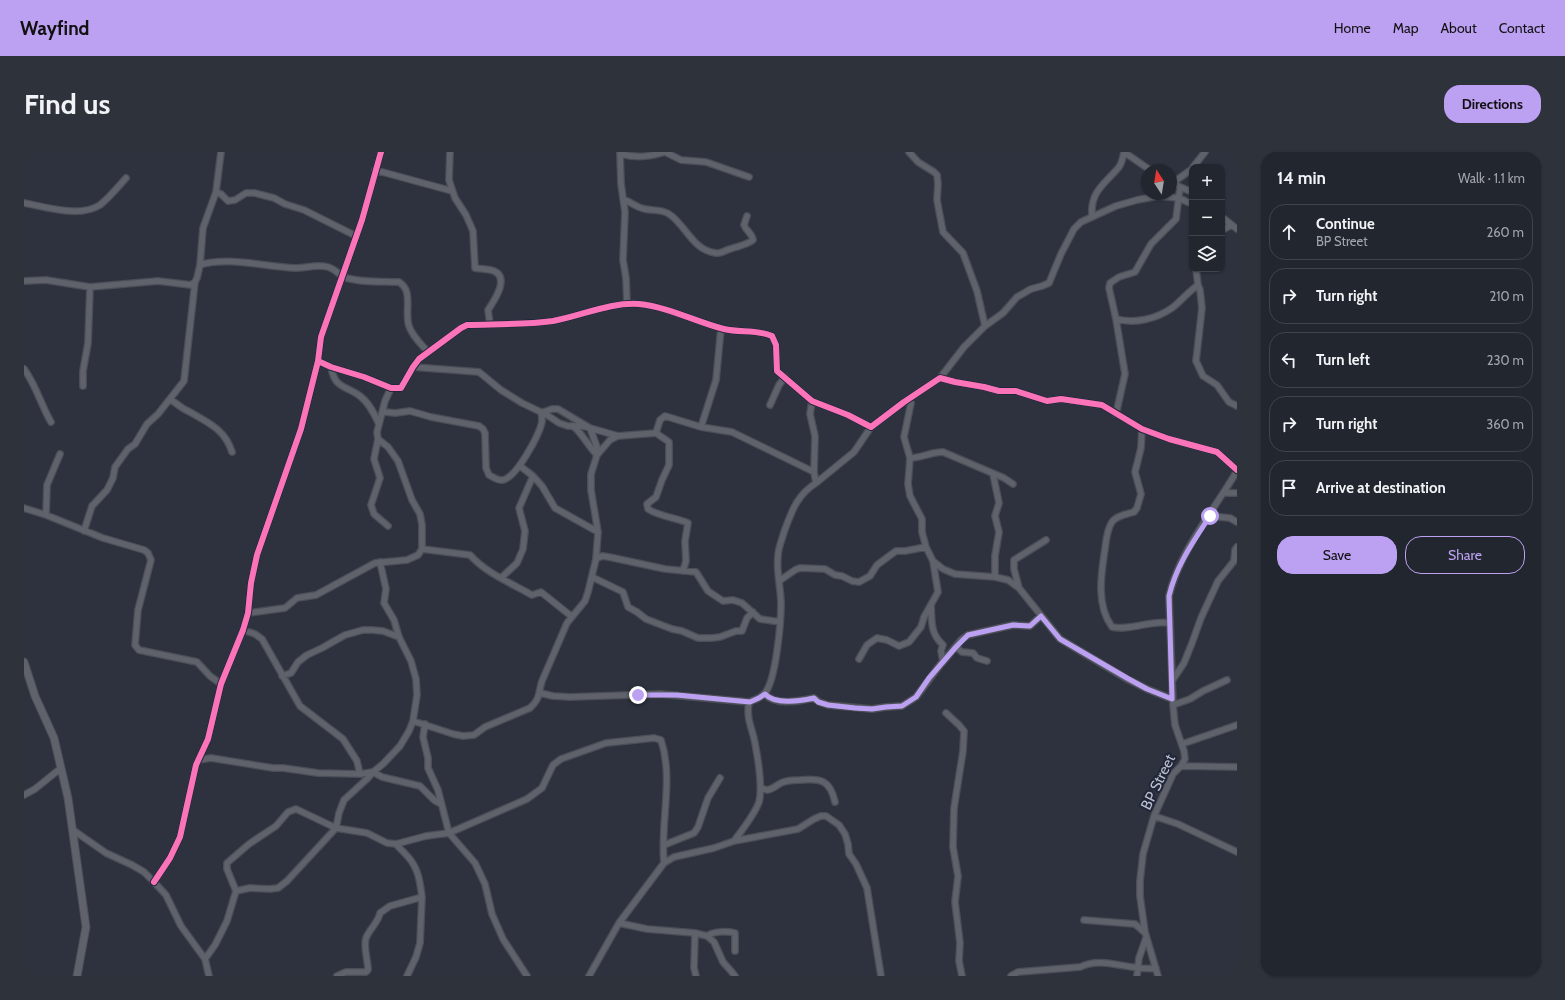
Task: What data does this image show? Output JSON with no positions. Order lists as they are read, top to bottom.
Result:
{
  "streets": {
    "street": ["BP Street"]
  },
  "north": "top",
  "page": {
    "header": "Wayfind",
    "nav": [
      "Home",
      "Map",
      "About",
      "Contact"
    ],
    "buttons": [
      "Directions",
      ["Save", "Share"]
    ],
    "title": "Find us",
    "heading": ["14 min", "Walk · 1.1 km"],
    "map_buttons": ["+", "−"],
    "list": [
      ["Continue", "BP Street", "260 m"],
      ["Turn right", "210 m"],
      ["Turn left", "230 m"],
      ["Turn right", "360 m"],
      "Arrive at destination"
    ]
  }
}
